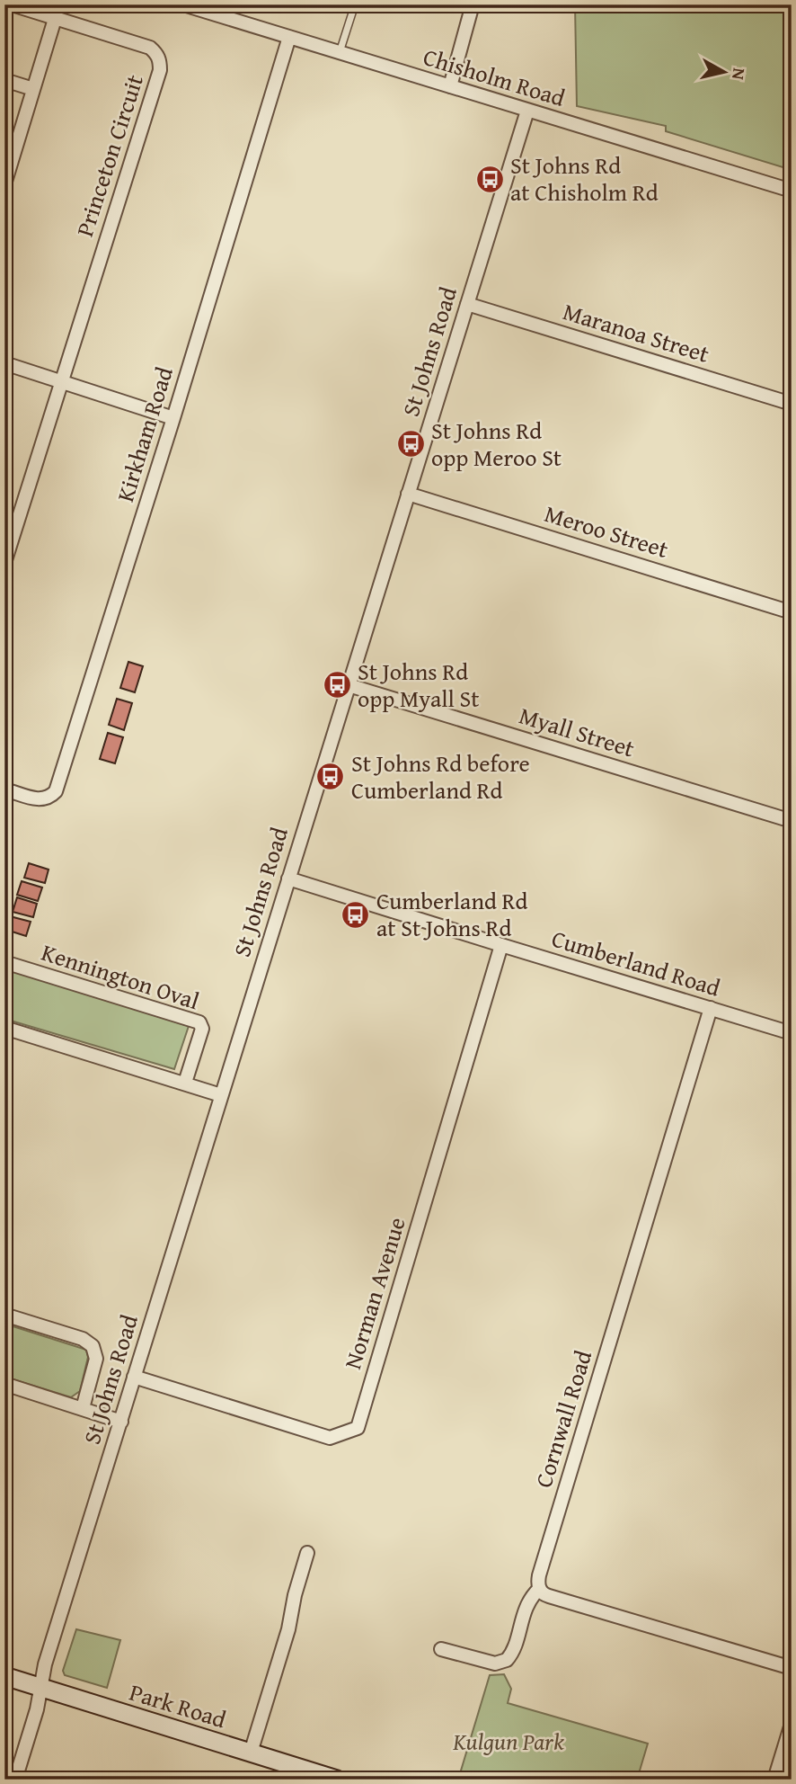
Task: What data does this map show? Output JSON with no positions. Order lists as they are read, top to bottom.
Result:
{
  "streets": {
    "main road": ["Park Road"],
    "street": [
      "Chisholm Road",
      "Princeton Circuit",
      "Maranoa Street",
      "St Johns Road",
      "Kirkham Road",
      "Meroo Street",
      "Myall Street",
      "Cumberland Road",
      "Kennington Oval",
      "Norman Avenue",
      "Cornwall Road"
    ]
  },
  "crossings": [
    ["Chisholm Road", "St Johns Road"],
    ["Chisholm Road", "Kirkham Road"],
    ["Maranoa Street", "St Johns Road"],
    ["St Johns Road", "Meroo Street"],
    ["St Johns Road", "Myall Street"],
    ["St Johns Road", "Cumberland Road"],
    ["St Johns Road", "Norman Avenue"],
    ["St Johns Road", "Park Road"],
    ["Cumberland Road", "Norman Avenue"],
    ["Cumberland Road", "Cornwall Road"]
  ],
  "parks": ["Kulgun Park"],
  "places": {
    "bus stop": [
      "St Johns Rd at Chisholm Rd",
      "St Johns Rd opp Meroo St",
      "St Johns Rd opp Myall St",
      "St Johns Rd before Cumberland Rd",
      "Cumberland Rd at St Johns Rd"
    ]
  },
  "north": "right"
}
